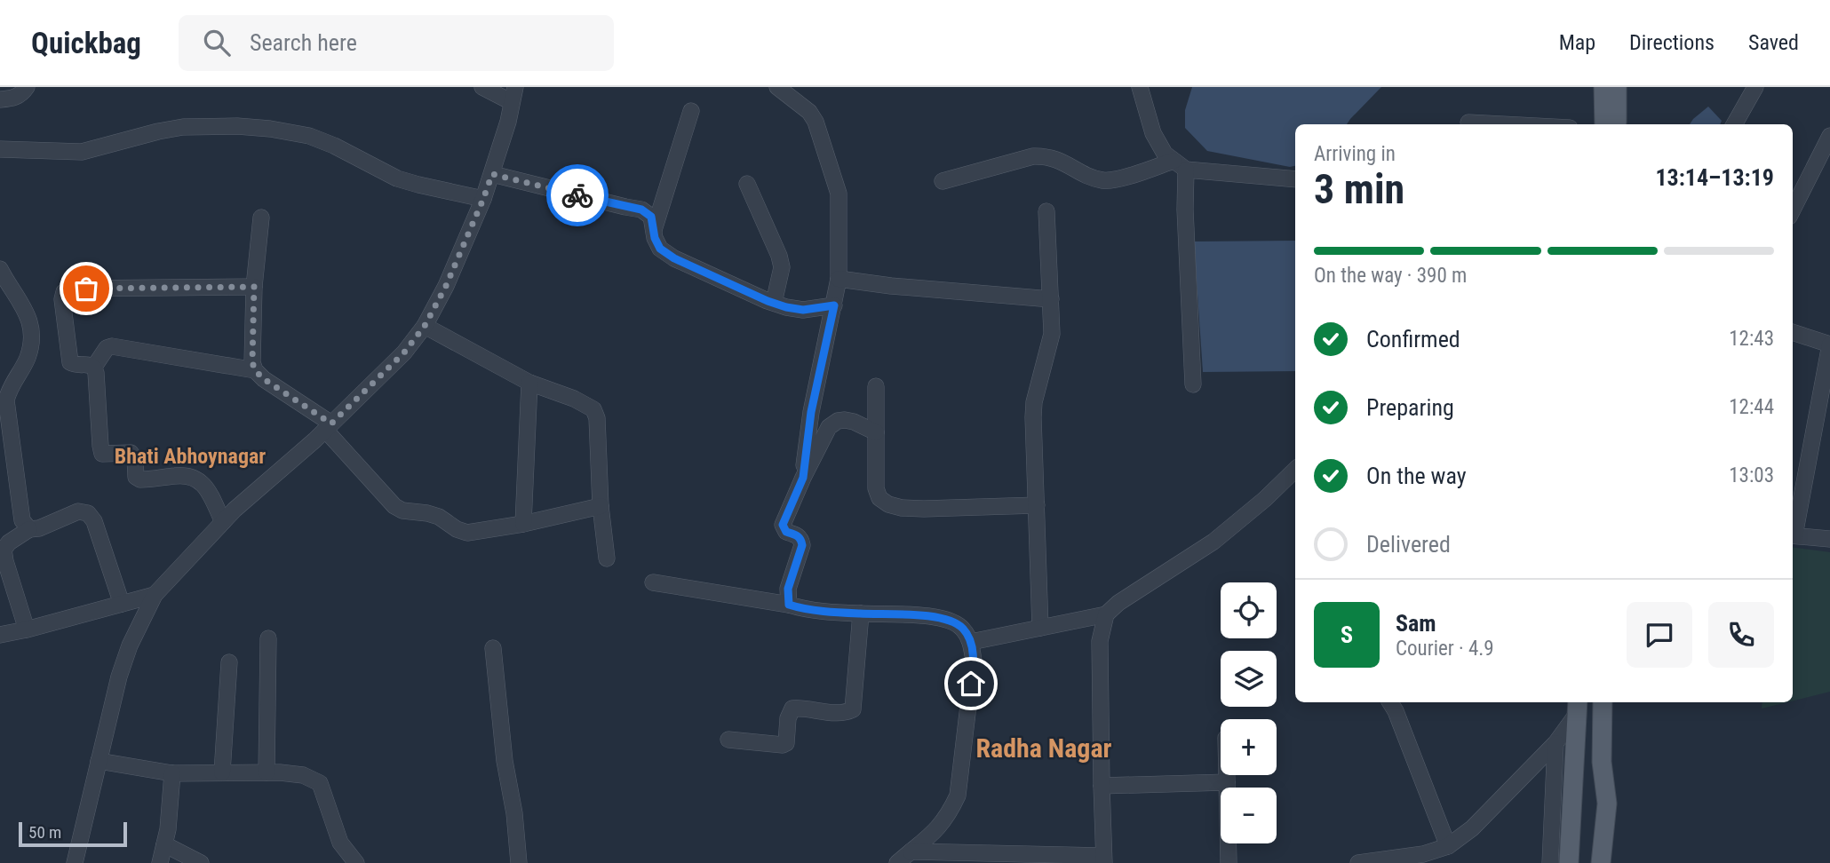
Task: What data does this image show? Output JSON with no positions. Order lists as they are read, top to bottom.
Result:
{
  "districts": ["Bhati Abhoynagar", "Radha Nagar"],
  "scale_bar": "50 m",
  "page": {
    "header": "Quickbag",
    "search": "Search here",
    "nav": ["Map", "Directions", "Saved"],
    "heading": ["3 min", "Arriving in", "13:14–13:19"],
    "panel": ["Sam", "Courier · 4.9"],
    "bar": "On the way · 390 m",
    "list": [
      ["Confirmed", "12:43"],
      ["Preparing", "12:44"],
      ["On the way", "13:03"],
      "Delivered"
    ],
    "map_buttons": ["+", "−"],
    "round": "S",
    "scale": "50 m"
  }
}
